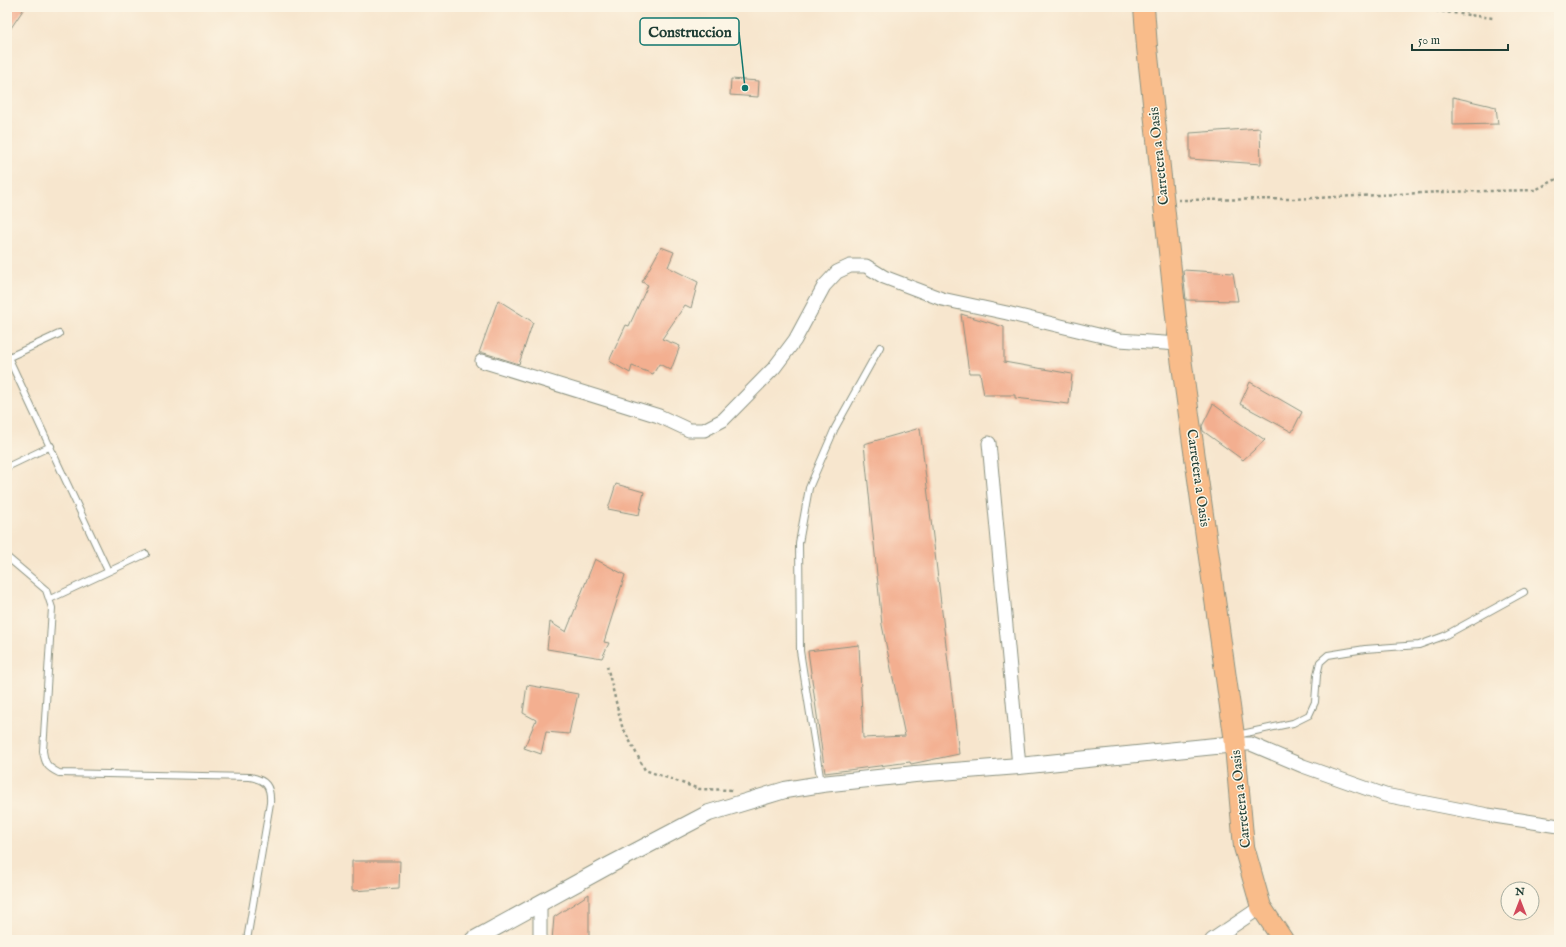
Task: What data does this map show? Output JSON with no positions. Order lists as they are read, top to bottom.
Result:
{
  "streets": {
    "main road": ["Carretera a Oasis"]
  },
  "places": ["Construccion"],
  "scale_bar": "50 m",
  "north": "top"
}
